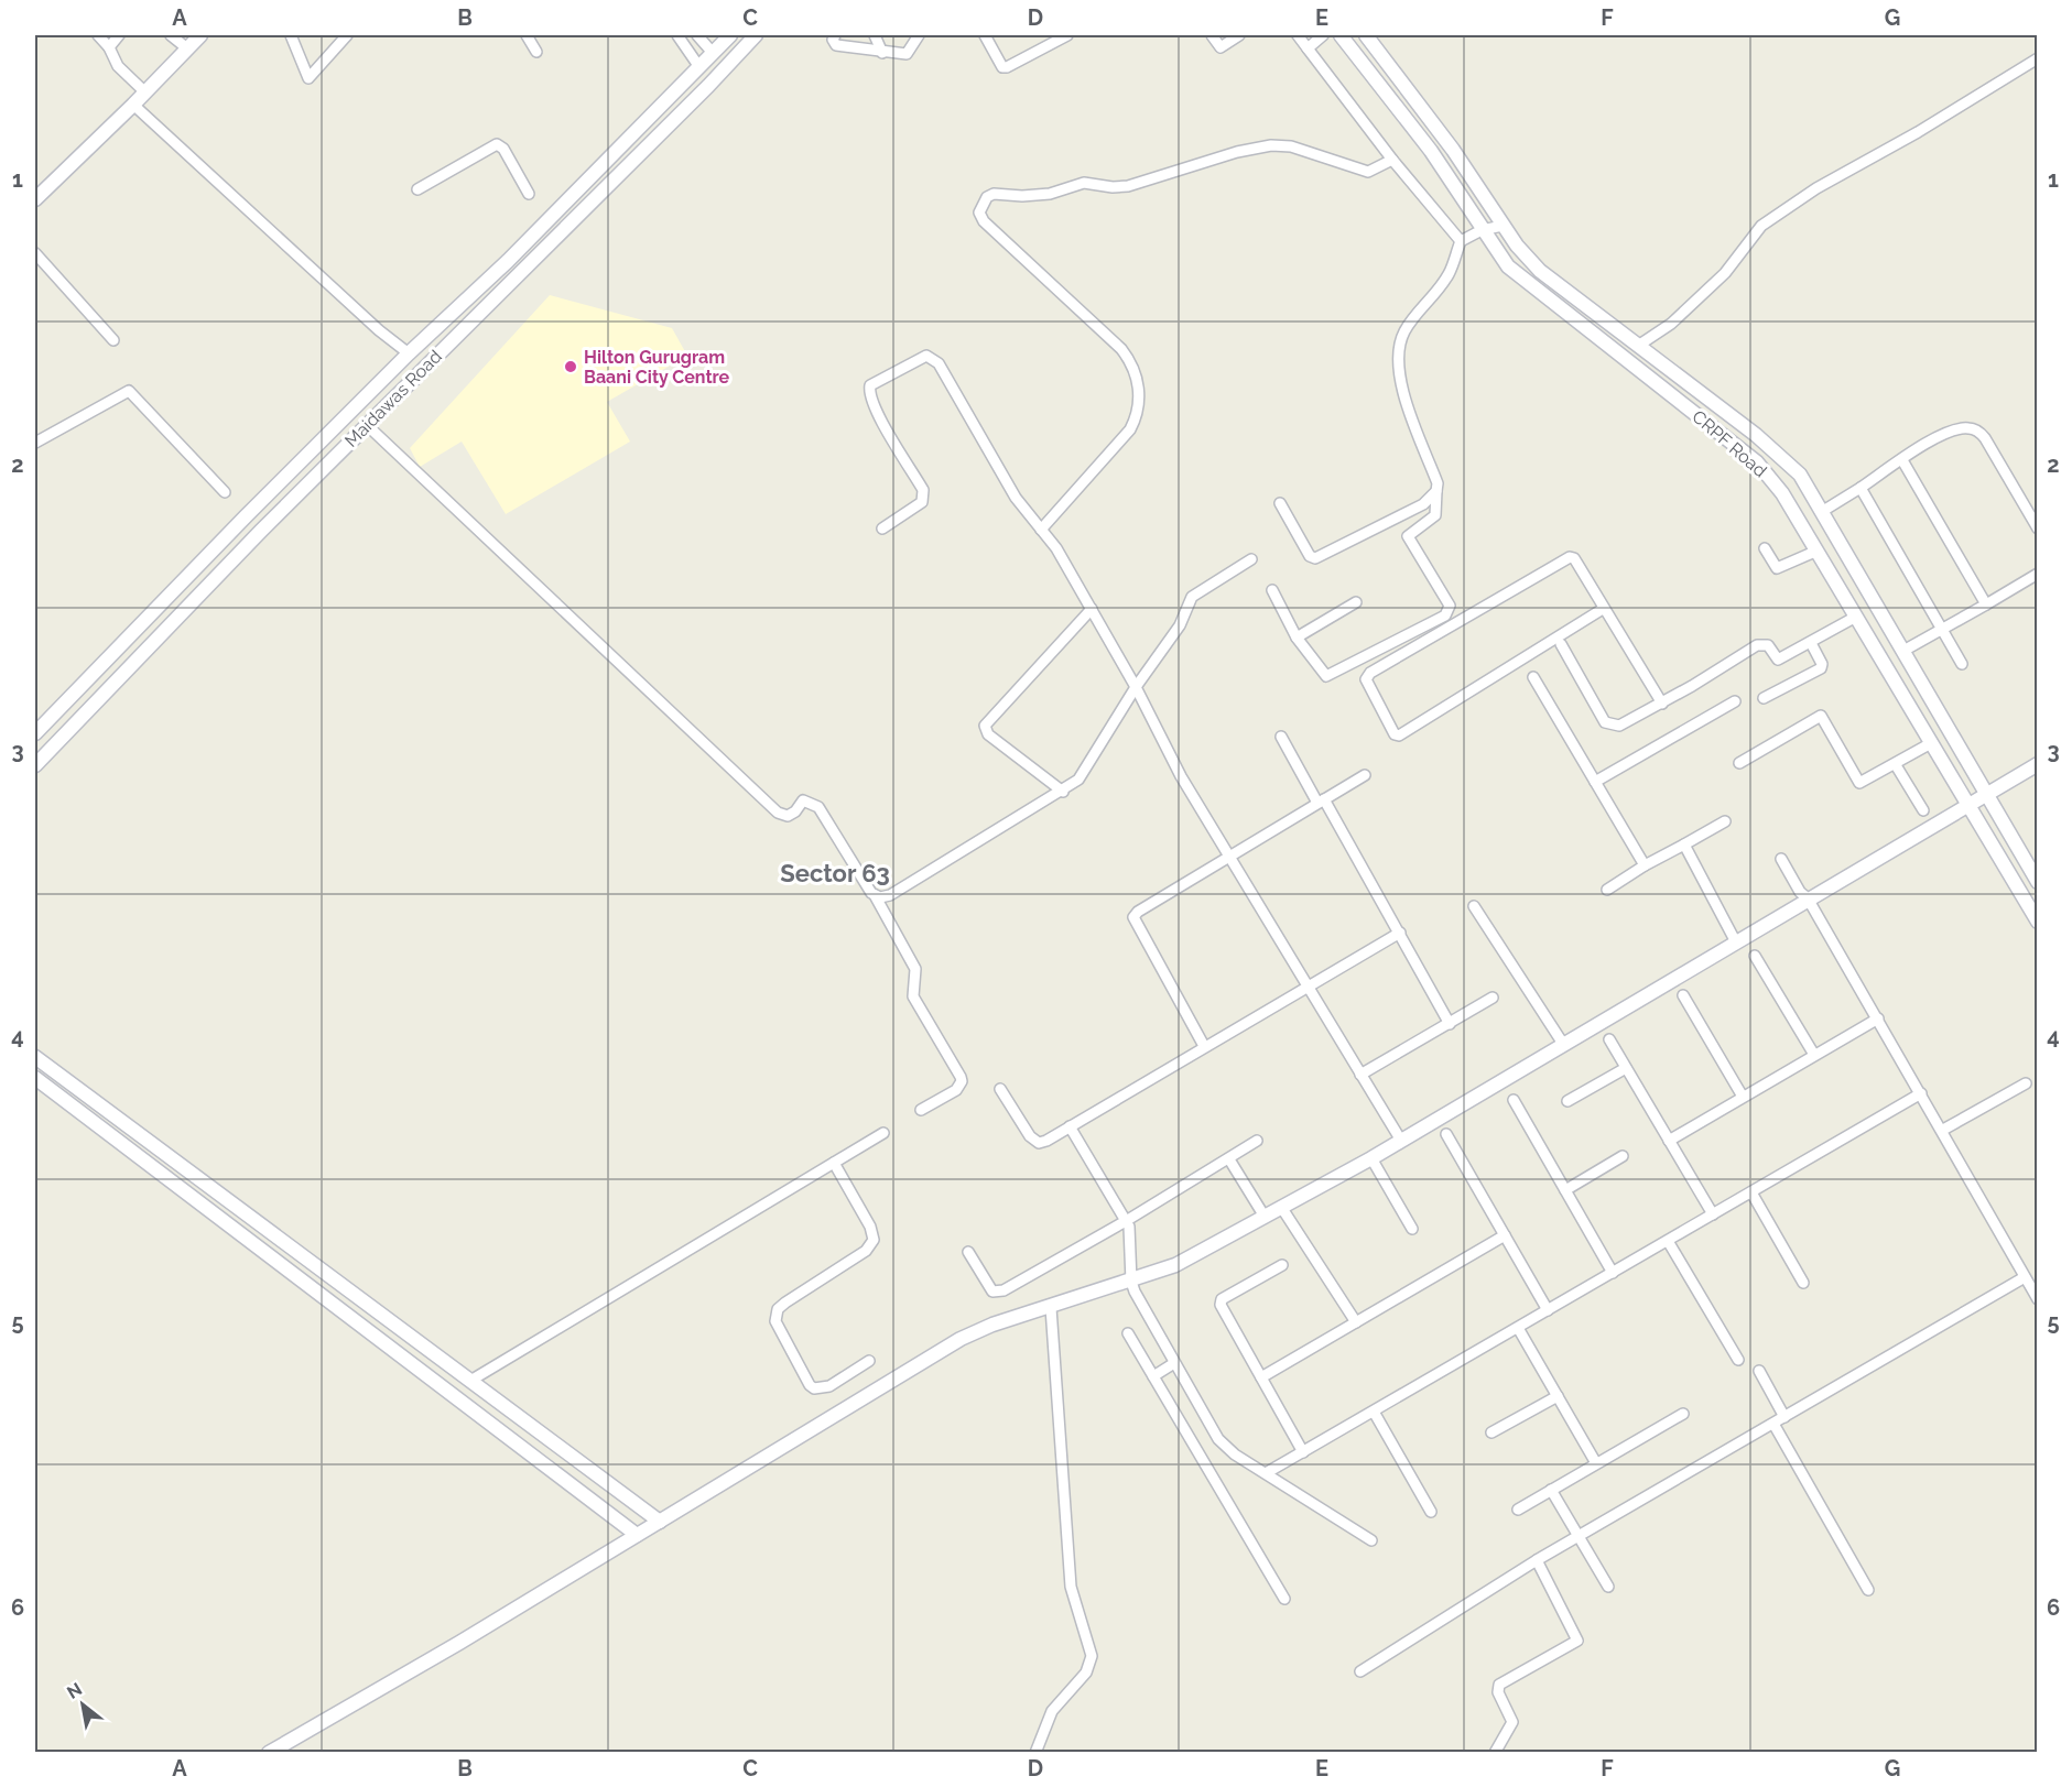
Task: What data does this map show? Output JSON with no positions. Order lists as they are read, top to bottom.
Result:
{
  "streets": {
    "street": ["Maidawas Road", "CRPF Road"]
  },
  "districts": ["Sector 63"],
  "places": ["Hilton Gurugram Baani City Centre"],
  "north": "top left",
  "grid": {
    "columns": [
      "A",
      "B",
      "C",
      "D",
      "E",
      "F",
      "G"
    ],
    "rows": [
      "1",
      "2",
      "3",
      "4",
      "5",
      "6"
    ]
  }
}
